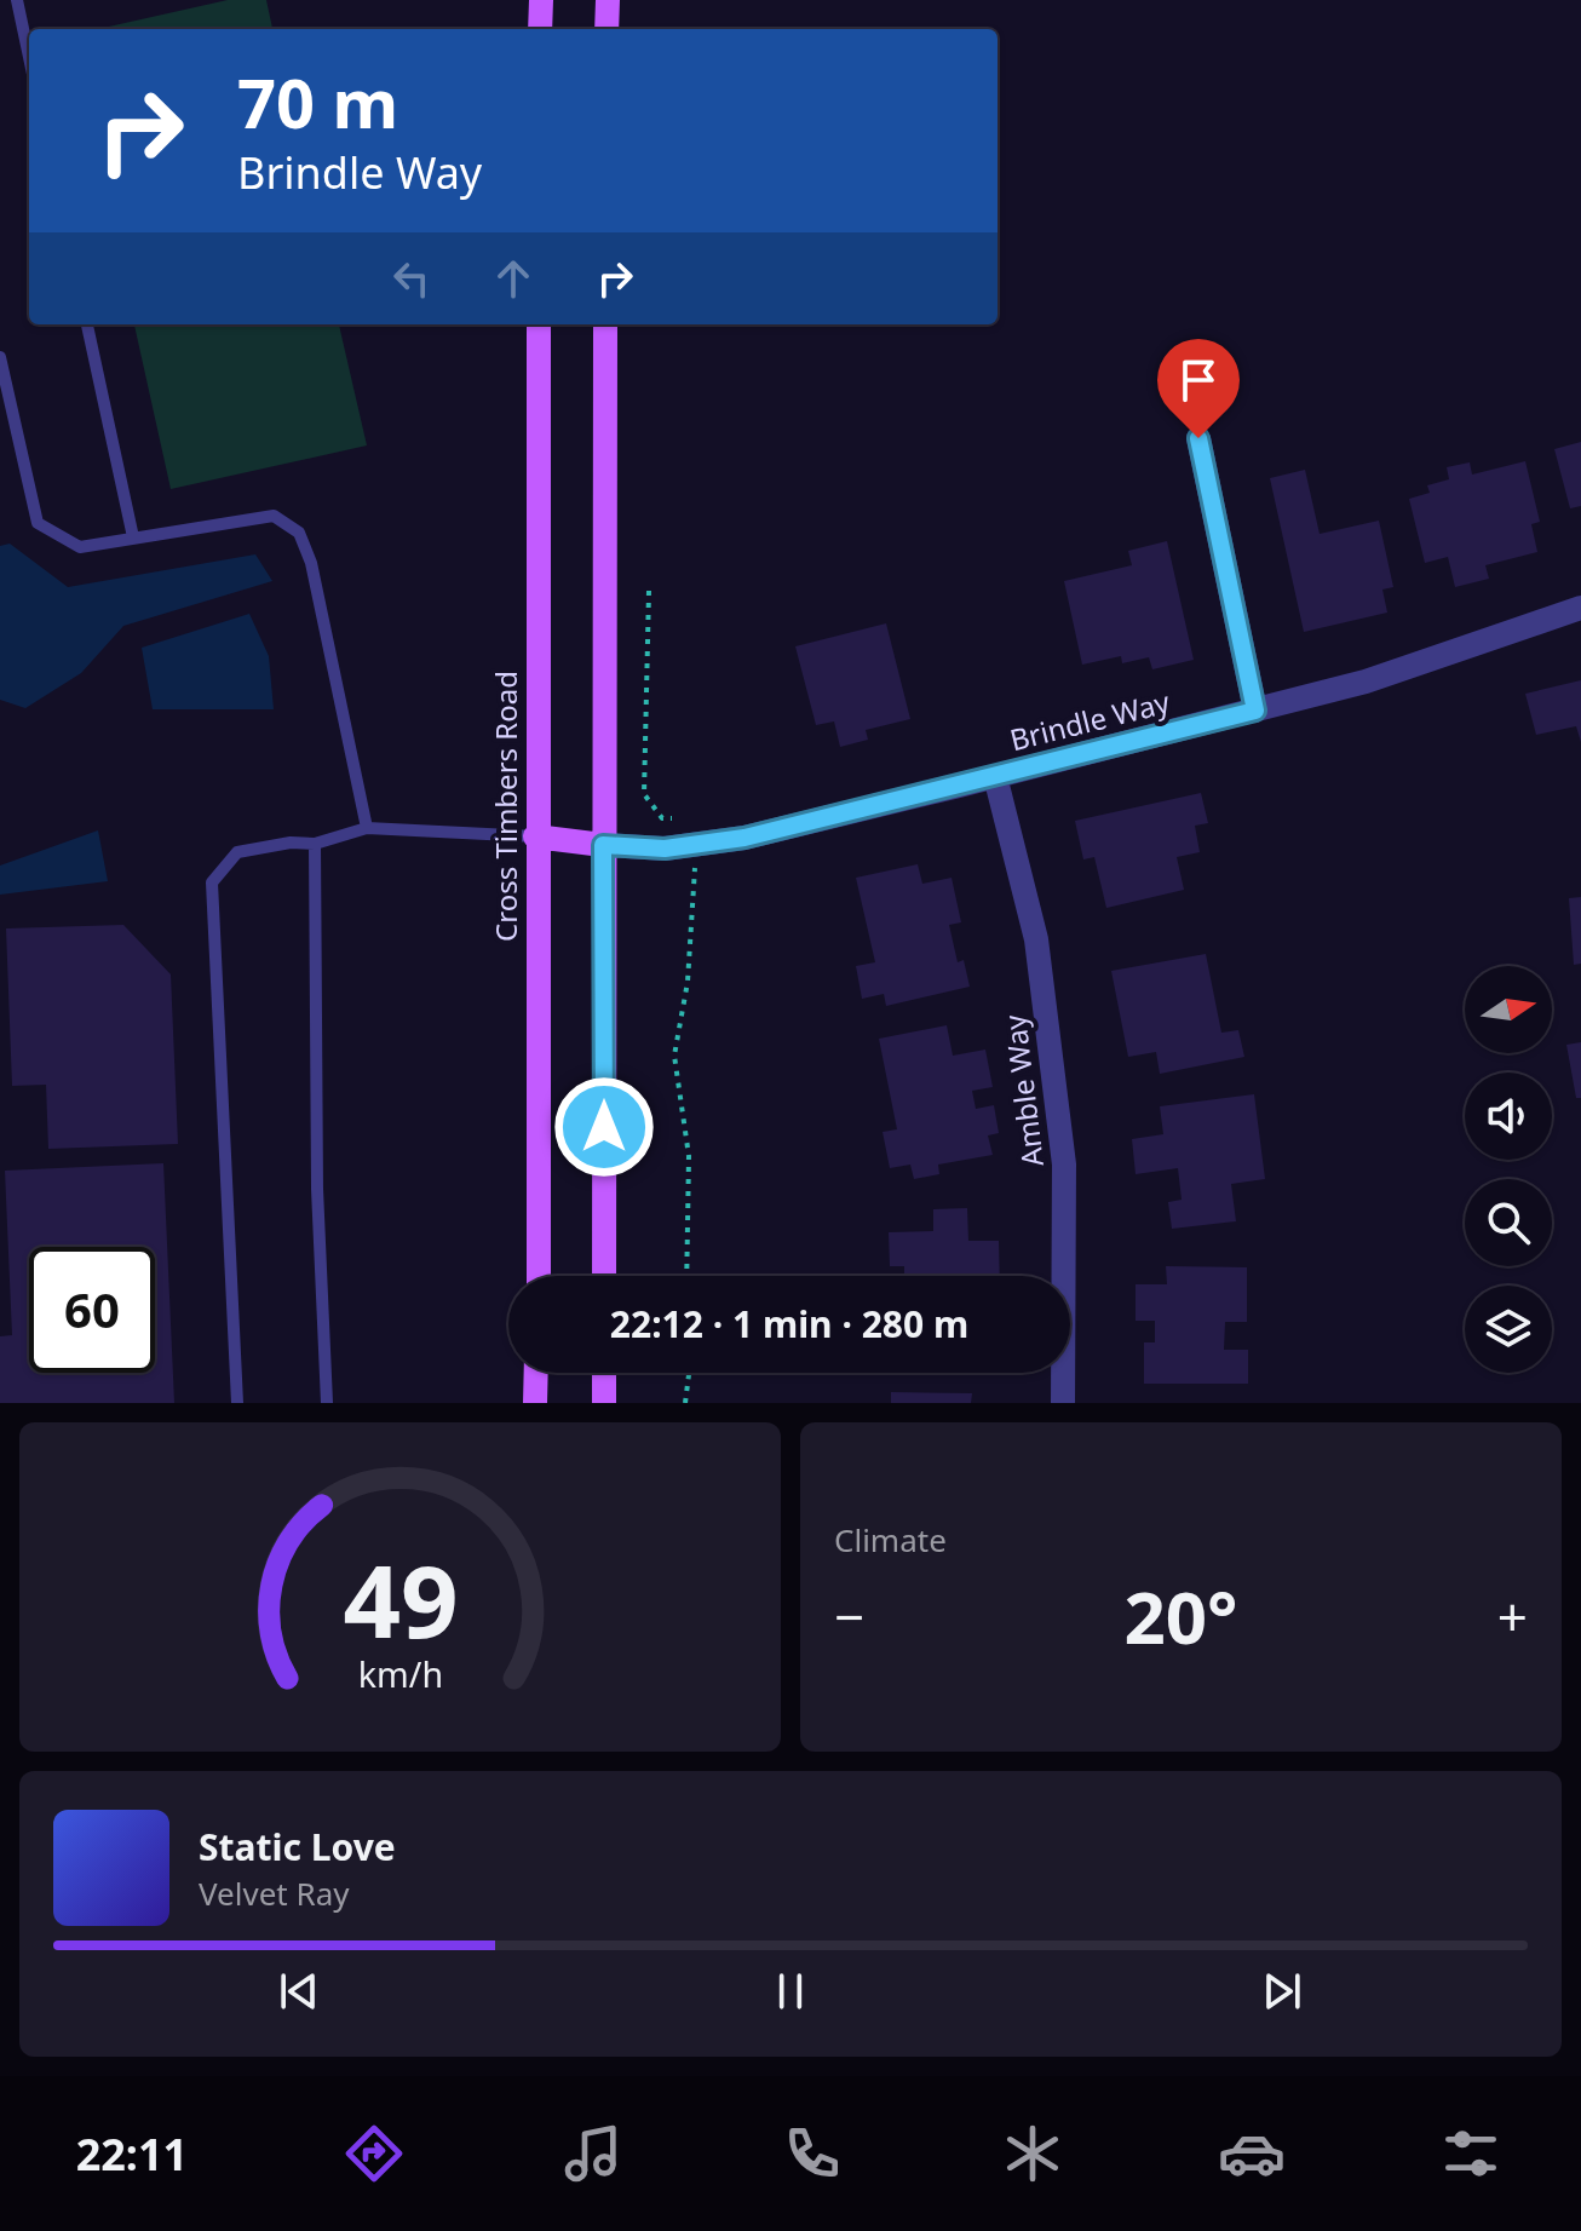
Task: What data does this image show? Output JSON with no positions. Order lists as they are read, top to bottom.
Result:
{
  "streets": {
    "main road": ["Cross Timbers Road"],
    "street": ["Brindle Way", "Amble Way"]
  },
  "crossings": [
    ["Brindle Way", "Amble Way"]
  ],
  "north": "right",
  "page": {
    "turn": ["70 m", "Brindle Way"],
    "limit": "60",
    "trip": "22:12 · 1 min · 280 m",
    "tile": "Climate",
    "heat": ["−", "20°", "+"],
    "song": ["Static Love", "Velvet Ray"],
    "tabs": "22:11",
    "gauge": ["49", "km/h"]
  }
}
